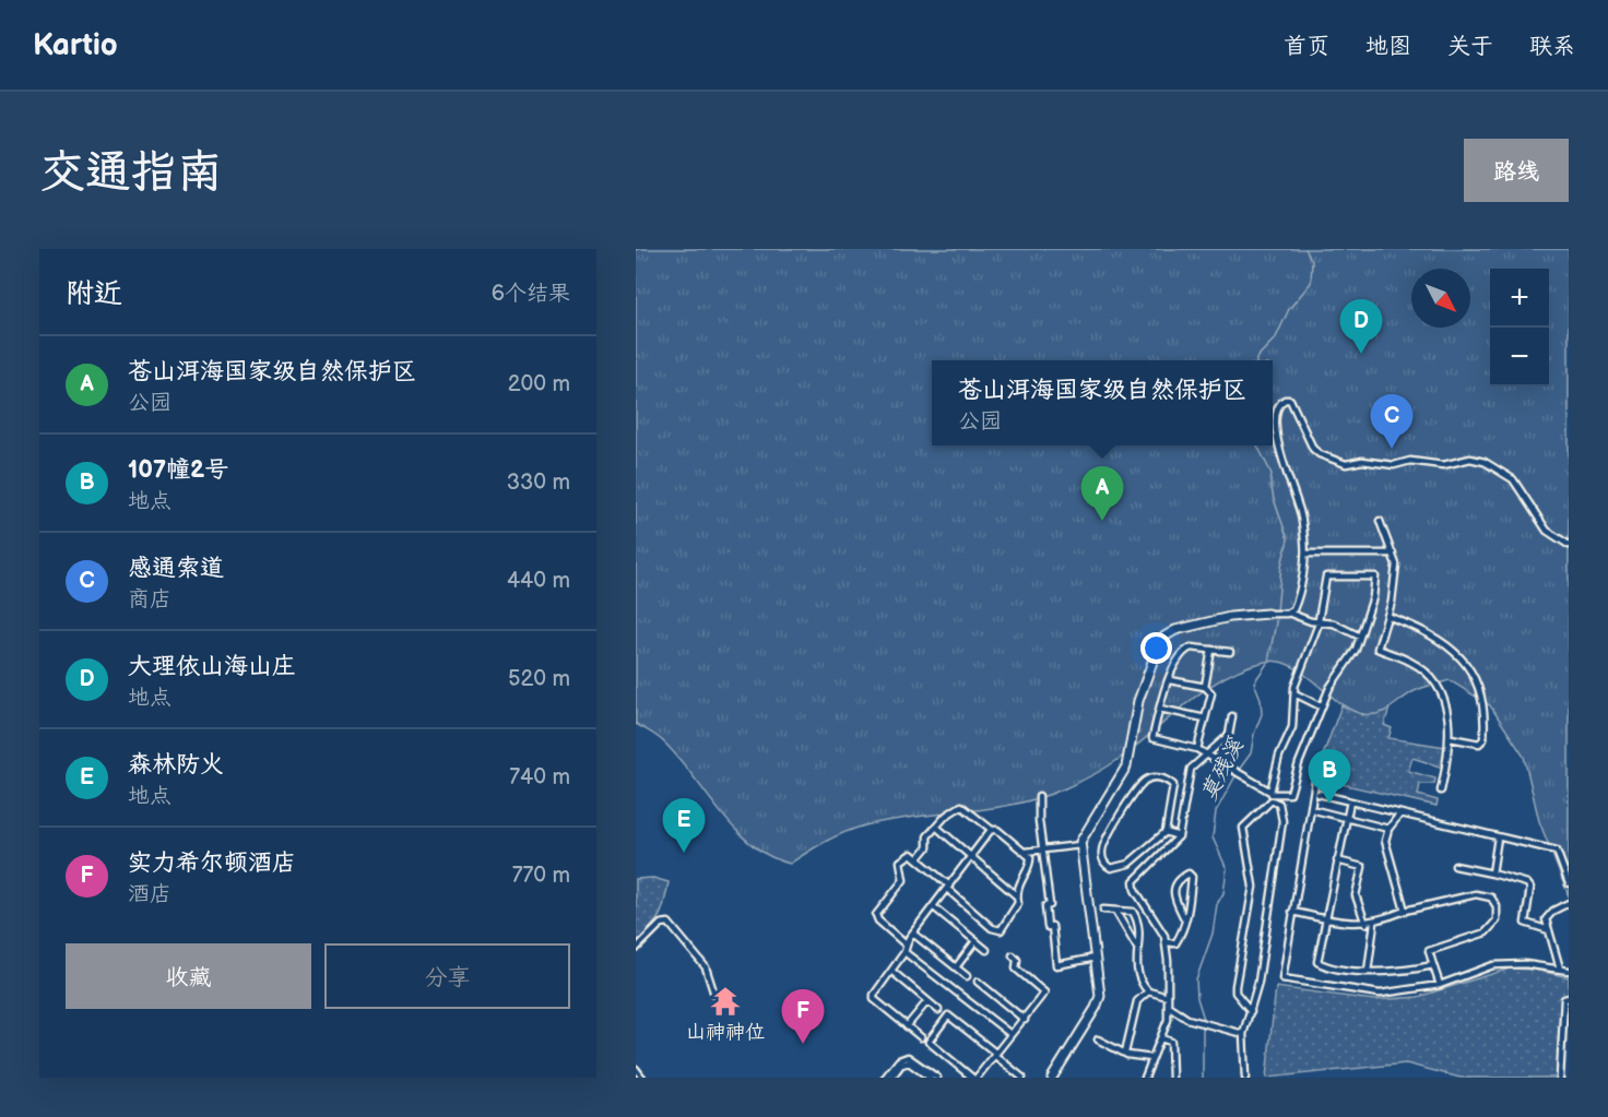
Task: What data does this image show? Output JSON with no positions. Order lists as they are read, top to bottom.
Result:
{
  "water": ["莫残溪"],
  "places": {
    "temple": ["山神神位"]
  },
  "north": "bottom right",
  "page": {
    "header": "Kartio",
    "nav": [
      "首页",
      "地图",
      "关于",
      "联系"
    ],
    "buttons": [
      "路线",
      ["收藏", "分享"]
    ],
    "title": "交通指南",
    "heading": ["附近", "6个结果"],
    "map_buttons": ["+", "−"],
    "pins": [
      "D",
      "C",
      "A",
      "B",
      "E",
      "F"
    ],
    "list": [
      {
        "mark": "A",
        "name": "苍山洱海国家级自然保护区",
        "note": "公园",
        "value": "200 m"
      },
      {
        "mark": "B",
        "name": "107幢2号",
        "note": "地点",
        "value": "330 m"
      },
      {
        "mark": "C",
        "name": "感通索道",
        "note": "商店",
        "value": "440 m"
      },
      {
        "mark": "D",
        "name": "大理依山海山庄",
        "note": "地点",
        "value": "520 m"
      },
      {
        "mark": "E",
        "name": "森林防火",
        "note": "地点",
        "value": "740 m"
      },
      {
        "mark": "F",
        "name": "实力希尔顿酒店",
        "note": "酒店",
        "value": "770 m"
      }
    ],
    "popup": ["苍山洱海国家级自然保护区", "公园"]
  }
}
